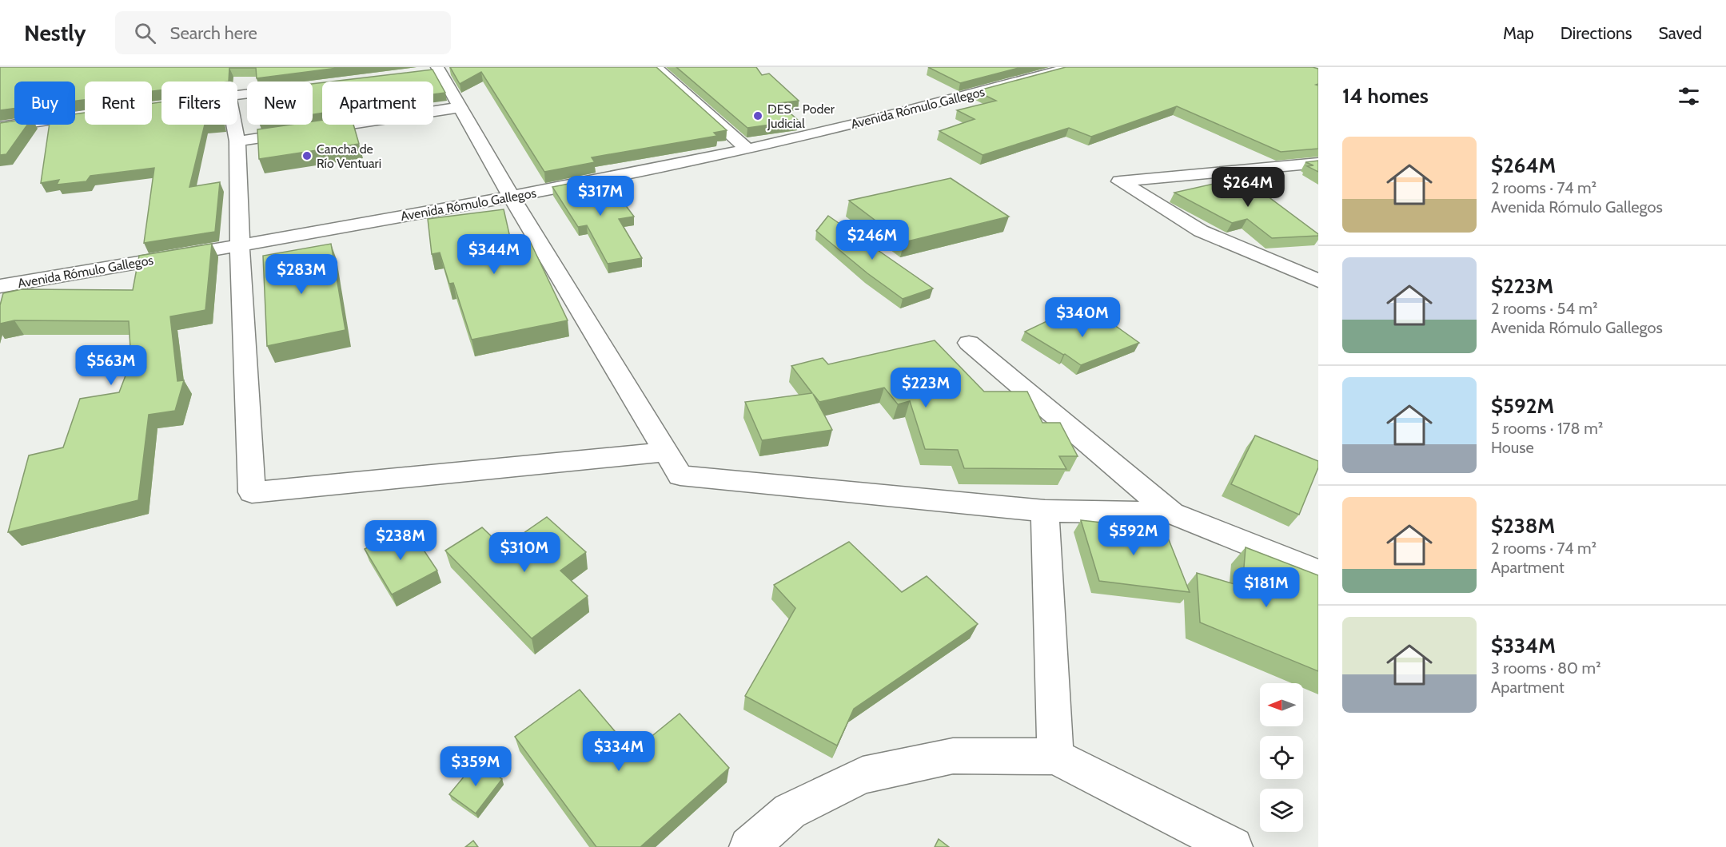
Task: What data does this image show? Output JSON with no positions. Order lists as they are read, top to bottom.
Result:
{
  "streets": {
    "street": ["Avenida Rómulo Gallegos"]
  },
  "places": ["DES - Poder Judicial", "Cancha de Río Ventuari"],
  "north": "left",
  "page": {
    "header": "Nestly",
    "search": "Search here",
    "nav": ["Map", "Directions", "Saved"],
    "heading": "14 homes",
    "chip": [
      "Buy",
      "Rent",
      "Filters",
      "New",
      "Apartment"
    ],
    "list": [
      {
        "name": "$264M",
        "note": "2 rooms · 74 m² · Avenida Rómulo Gallegos"
      },
      {
        "name": "$223M",
        "note": "2 rooms · 54 m² · Avenida Rómulo Gallegos"
      },
      {
        "name": "$592M",
        "note": "5 rooms · 178 m² · House"
      },
      {
        "name": "$238M",
        "note": "2 rooms · 74 m² · Apartment"
      },
      {
        "name": "$334M",
        "note": "3 rooms · 80 m² · Apartment"
      }
    ],
    "price": [
      "$264M",
      "$317M",
      "$246M",
      "$344M",
      "$283M",
      "$340M",
      "$563M",
      "$223M",
      "$592M",
      "$238M",
      "$310M",
      "$181M",
      "$334M",
      "$359M"
    ]
  }
}
